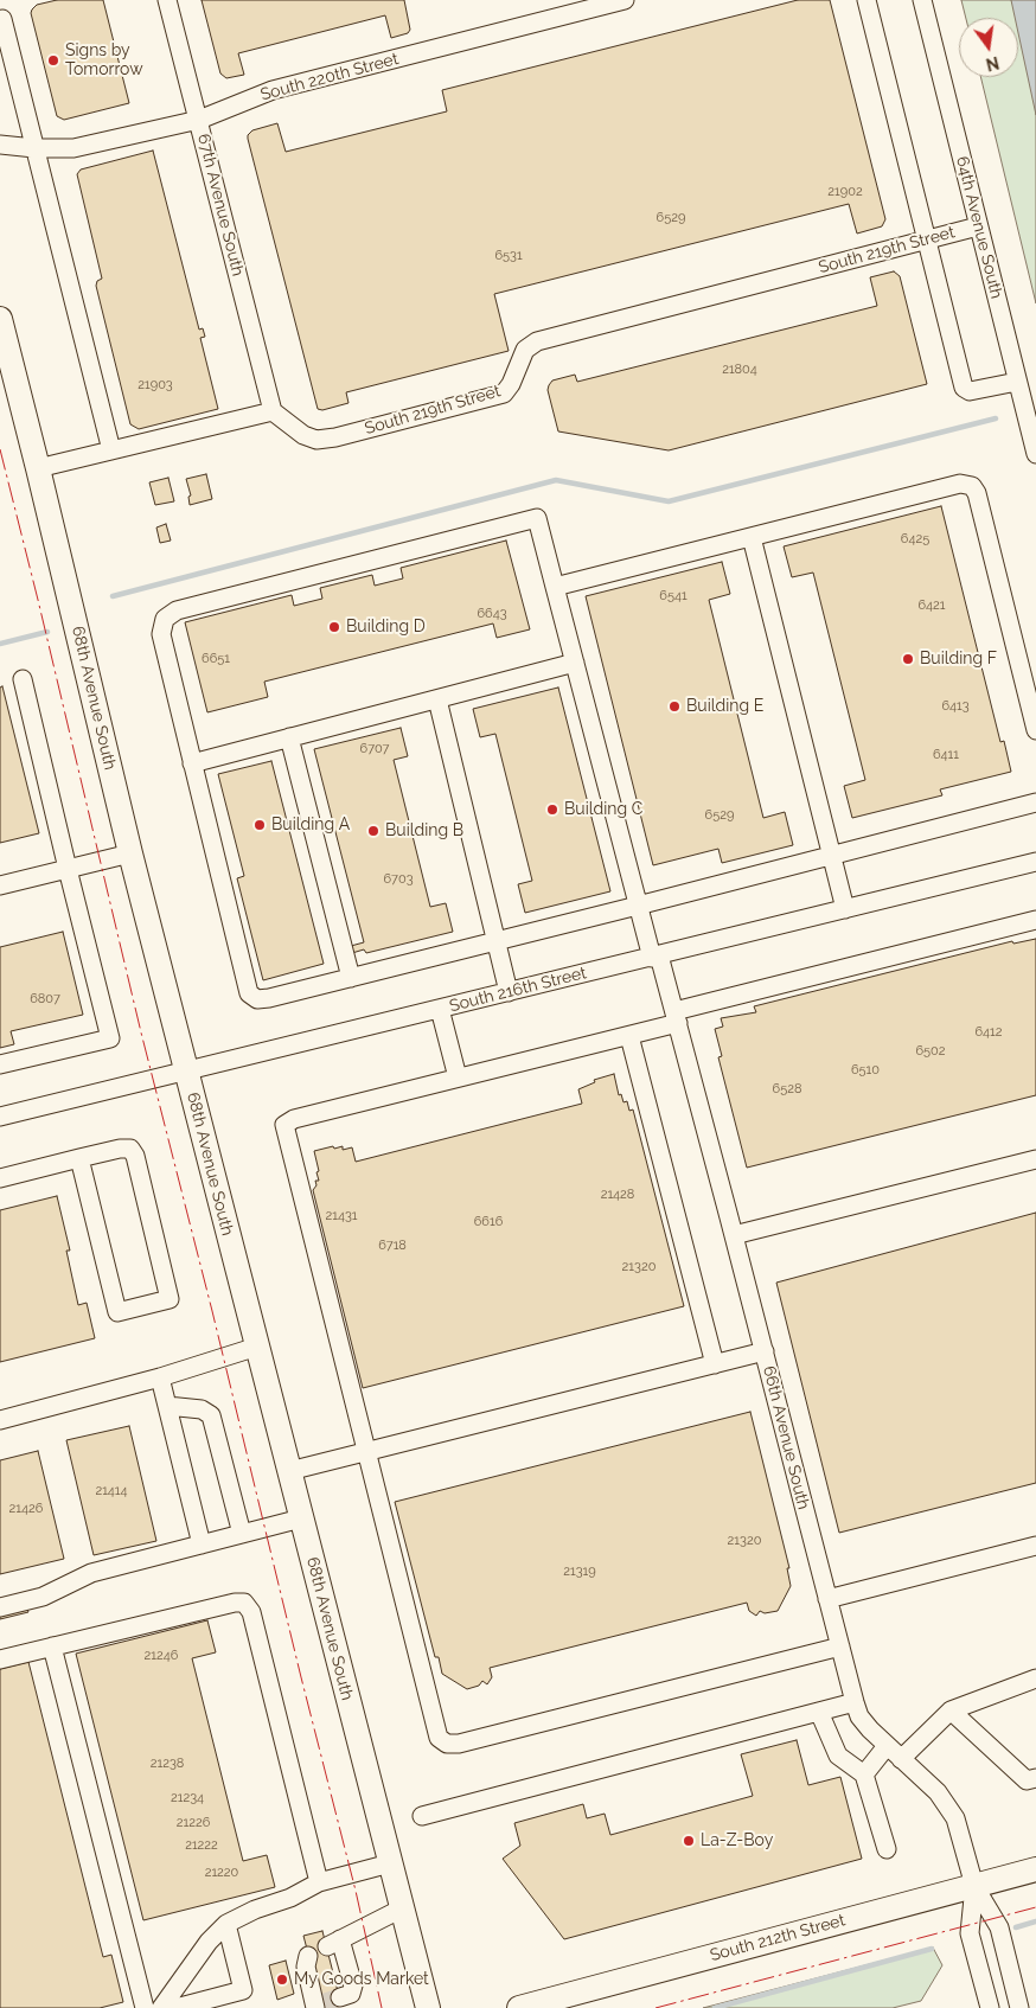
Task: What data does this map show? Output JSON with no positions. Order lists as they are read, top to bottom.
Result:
{
  "streets": {
    "main road": ["68th Avenue South", "South 212th Street"],
    "street": [
      "South 220th Street",
      "67th Avenue South",
      "64th Avenue South",
      "South 219th Street",
      "South 216th Street",
      "66th Avenue South"
    ]
  },
  "crossings": [
    ["South 220th Street", "67th Avenue South"],
    ["67th Avenue South", "South 219th Street"],
    ["64th Avenue South", "South 219th Street"],
    ["68th Avenue South", "South 216th Street"],
    ["South 216th Street", "66th Avenue South"],
    ["66th Avenue South", "South 212th Street"]
  ],
  "places": [
    "Signs by Tomorrow",
    "Building D",
    "Building F",
    "Building E",
    "Building C",
    "Building A",
    "Building B",
    "La-Z-Boy",
    "My Goods Market"
  ],
  "house_numbers": [
    "21902",
    "6529",
    "6531",
    "21804",
    "21903",
    "6425",
    "6541",
    "6421",
    "6643",
    "6651",
    "6413",
    "6707",
    "6411",
    "6529",
    "6703",
    "6807",
    "6412",
    "6502",
    "6510",
    "6528",
    "21428",
    "21431",
    "6616",
    "6718",
    "21320",
    "21414",
    "21426",
    "21320",
    "21319",
    "21246",
    "21238",
    "21234",
    "21226",
    "21222",
    "21220"
  ],
  "north": "bottom"
}
